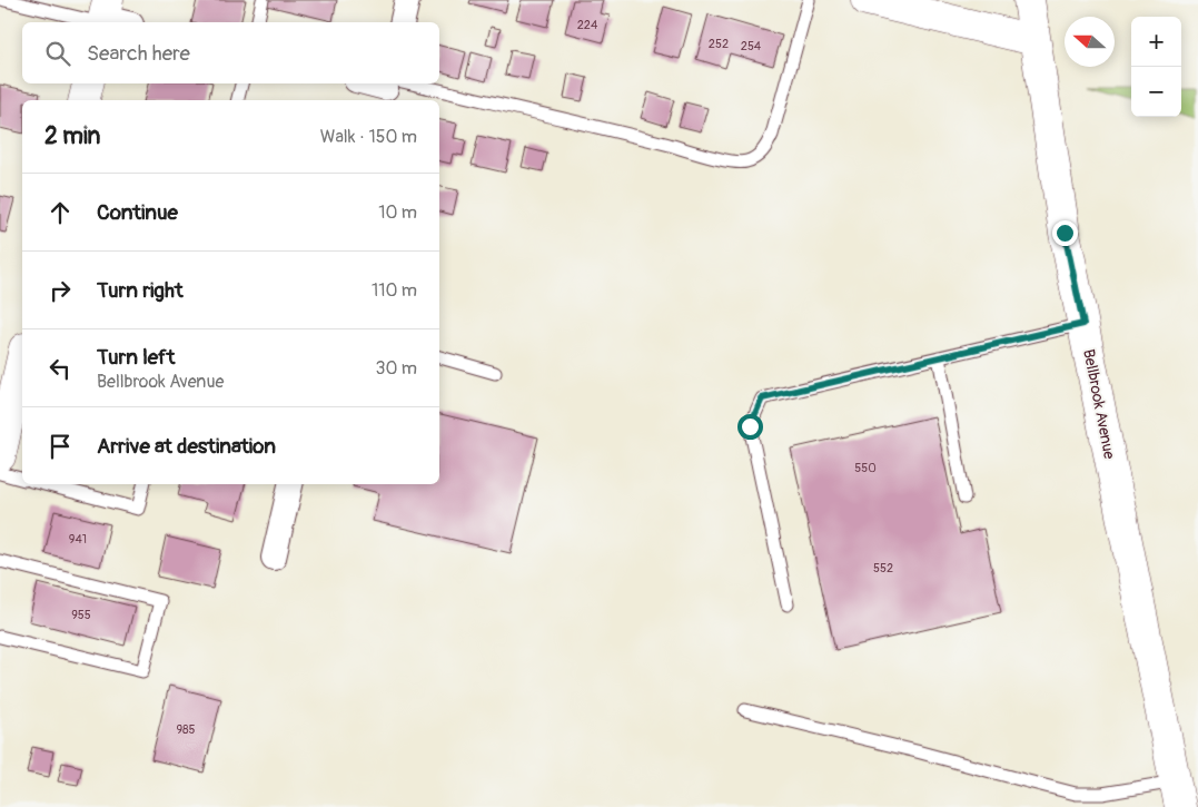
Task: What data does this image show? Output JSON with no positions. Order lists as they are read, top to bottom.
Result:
{
  "streets": {
    "street": ["Bellbrook Avenue"]
  },
  "house_numbers": [
    "224",
    "252",
    "254",
    "550",
    "941",
    "552",
    "955",
    "985"
  ],
  "north": "left",
  "page": {
    "map_buttons": ["+", "−"],
    "search": "Search here",
    "heading": ["2 min", "Walk · 150 m"],
    "list": [
      ["Continue", "10 m"],
      ["Turn right", "110 m"],
      ["Turn left", "Bellbrook Avenue", "30 m"],
      "Arrive at destination"
    ]
  }
}
